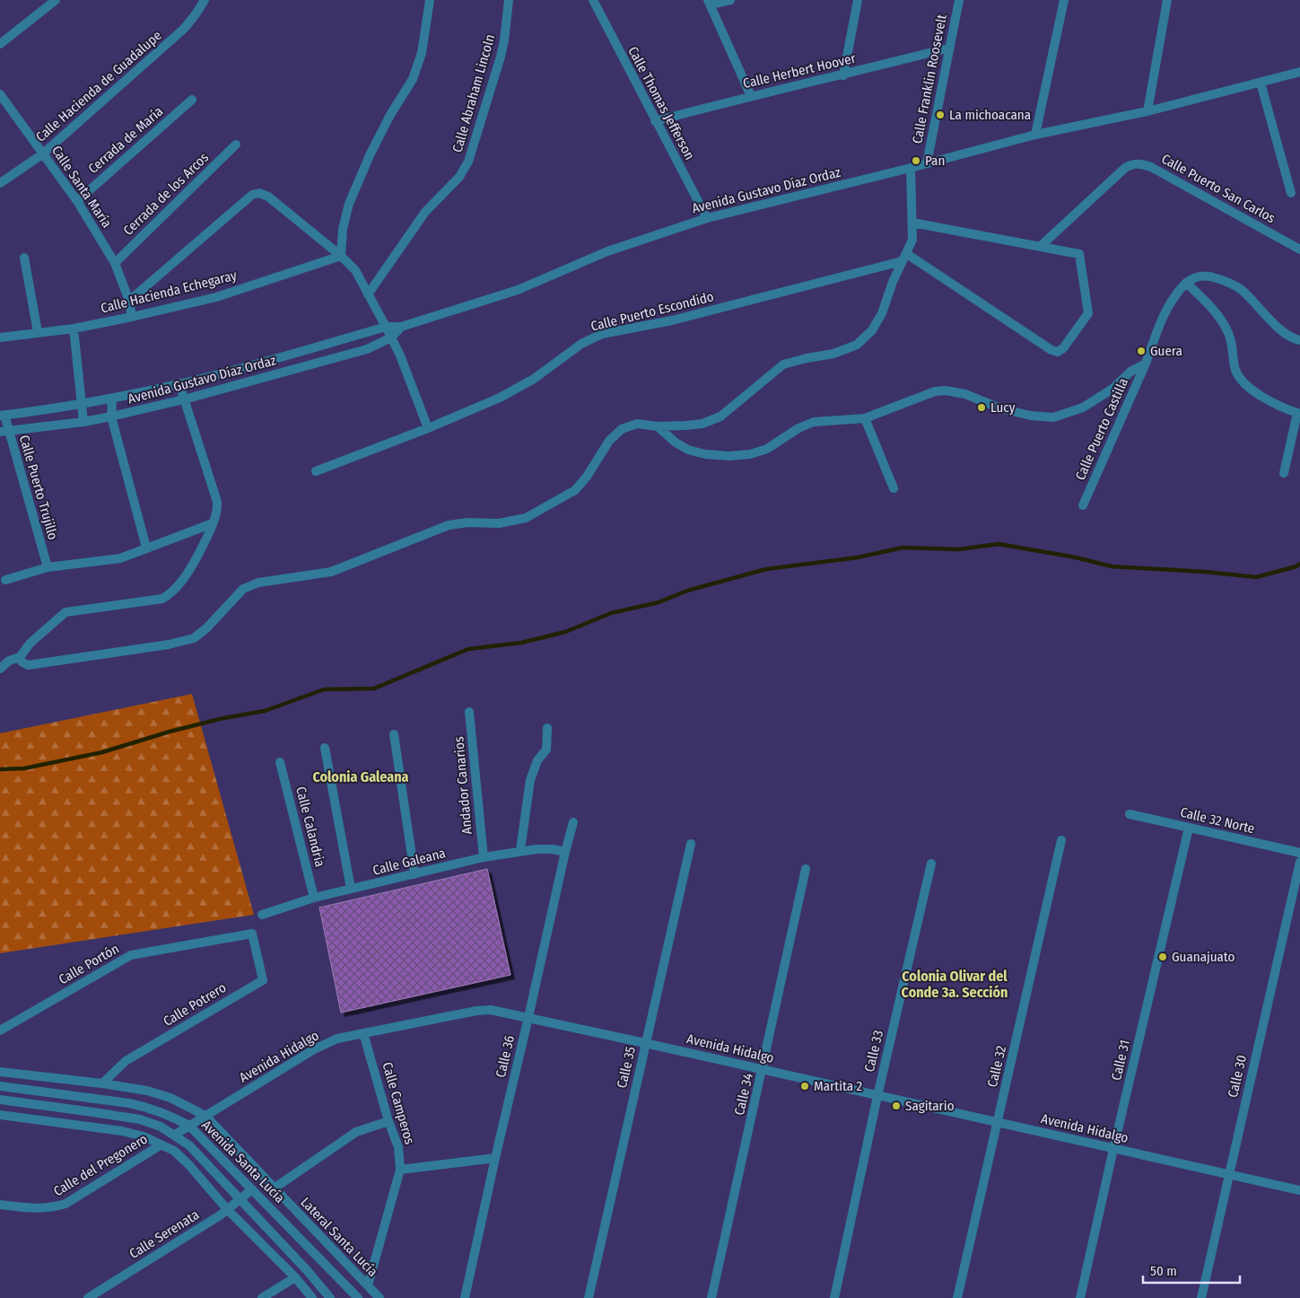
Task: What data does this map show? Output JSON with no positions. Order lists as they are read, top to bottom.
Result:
{
  "streets": {
    "street": [
      "Calle Herbert Hoover",
      "Calle Franklin Roosevelt",
      "Calle Hacienda de Guadalupe",
      "Calle Abraham Lincoln",
      "Calle Thomas Jefferson",
      "Cerrada de María",
      "Calle Santa María",
      "Calle Puerto San Carlos",
      "Avenida Gustavo Díaz Ordaz",
      "Cerrada de los Arcos",
      "Calle Hacienda Echegaray",
      "Calle Puerto Escondido",
      "Calle Puerto Castilla",
      "Calle Puerto Trujillo",
      "Andador Canarios",
      "Calle 32 Norte",
      "Calle Calandria",
      "Calle Galeana",
      "Calle Portón",
      "Calle Potrero",
      "Avenida Hidalgo",
      "Calle 33",
      "Calle 36",
      "Calle 31",
      "Calle 32",
      "Calle 35",
      "Calle 30",
      "Calle 34",
      "Calle Camperos",
      "Avenida Santa Lucía",
      "Calle del Pregonero",
      "Calle Serenata",
      "Lateral Santa Lucía"
    ]
  },
  "crossings": [
    ["Calle Herbert Hoover", "Calle Franklin Roosevelt"],
    ["Calle Herbert Hoover", "Calle Thomas Jefferson"],
    ["Calle Franklin Roosevelt", "Avenida Gustavo Díaz Ordaz"],
    ["Calle Hacienda de Guadalupe", "Calle Santa María"],
    ["Calle Thomas Jefferson", "Avenida Gustavo Díaz Ordaz"],
    ["Cerrada de María", "Calle Santa María"],
    ["Calle Santa María", "Cerrada de los Arcos"],
    ["Calle Santa María", "Calle Hacienda Echegaray"],
    ["Avenida Gustavo Díaz Ordaz", "Calle Puerto Trujillo"],
    ["Andador Canarios", "Calle Galeana"],
    ["Calle 32 Norte", "Calle 31"],
    ["Calle Calandria", "Calle Galeana"],
    ["Calle Galeana", "Calle 36"],
    ["Calle Portón", "Calle Potrero"],
    ["Calle Potrero", "Avenida Santa Lucía"],
    ["Avenida Hidalgo", "Calle 33"],
    ["Avenida Hidalgo", "Calle 36"],
    ["Avenida Hidalgo", "Calle 31"],
    ["Avenida Hidalgo", "Calle 32"],
    ["Avenida Hidalgo", "Calle 35"],
    ["Avenida Hidalgo", "Calle 30"],
    ["Avenida Hidalgo", "Calle 34"],
    ["Avenida Hidalgo", "Calle Camperos"],
    ["Avenida Hidalgo", "Avenida Santa Lucía"],
    ["Avenida Hidalgo", "Lateral Santa Lucía"],
    ["Calle Camperos", "Lateral Santa Lucía"],
    ["Avenida Santa Lucía", "Calle Serenata"],
    ["Avenida Santa Lucía", "Lateral Santa Lucía"]
  ],
  "districts": ["Colonia Galeana", "Colonia Olivar del Conde 3a. Sección"],
  "places": [
    "La michoacana",
    "Pan",
    "Guera",
    "Lucy",
    "Guanajuato",
    "Martita 2",
    "Sagitario"
  ],
  "scale_bar": "50 m"
}
